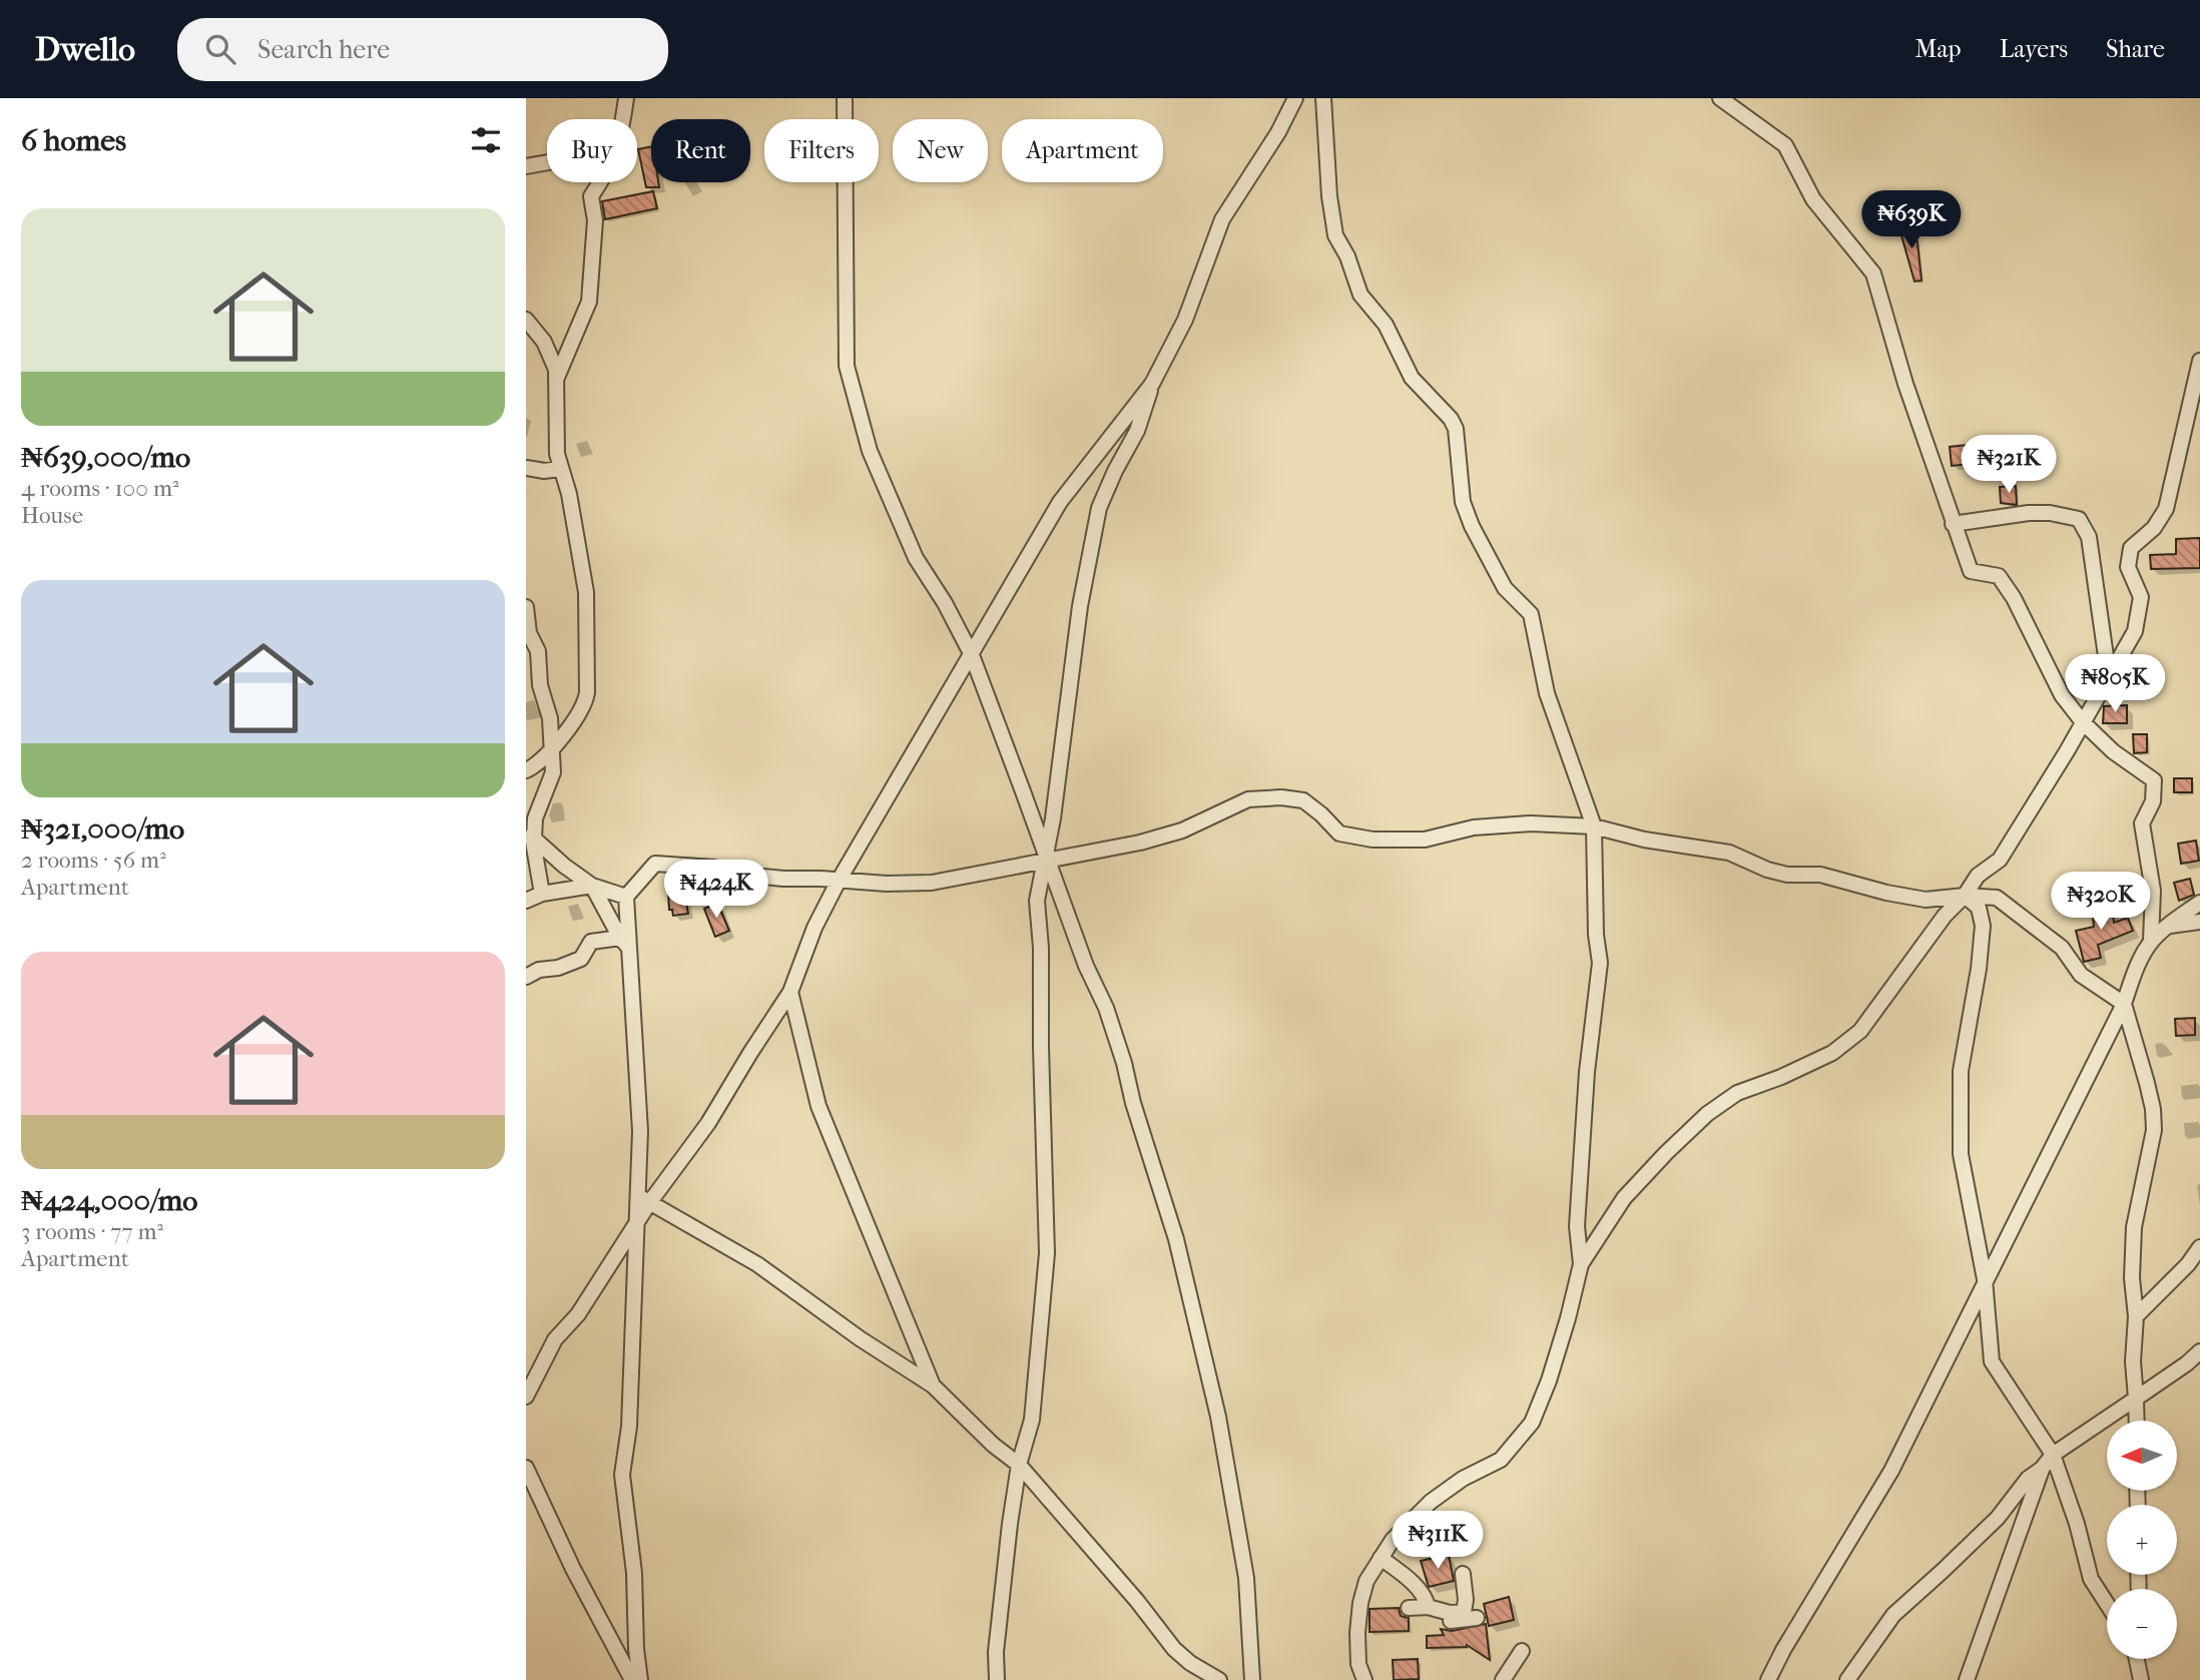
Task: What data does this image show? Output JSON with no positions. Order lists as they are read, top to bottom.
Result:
{
  "north": "left",
  "page": {
    "header": "Dwello",
    "search": "Search here",
    "nav": ["Map", "Layers", "Share"],
    "heading": "6 homes",
    "chip": [
      "Buy",
      "Rent",
      "Filters",
      "New",
      "Apartment"
    ],
    "list": [
      {
        "name": "₦639,000/mo",
        "note": "4 rooms · 100 m² · House"
      },
      {
        "name": "₦321,000/mo",
        "note": "2 rooms · 56 m² · Apartment"
      },
      {
        "name": "₦424,000/mo",
        "note": "3 rooms · 77 m² · Apartment"
      }
    ],
    "price": [
      "₦639K",
      "₦321K",
      "₦805K",
      "₦424K",
      "₦320K",
      "₦311K"
    ],
    "map_buttons": ["+", "−"]
  }
}
